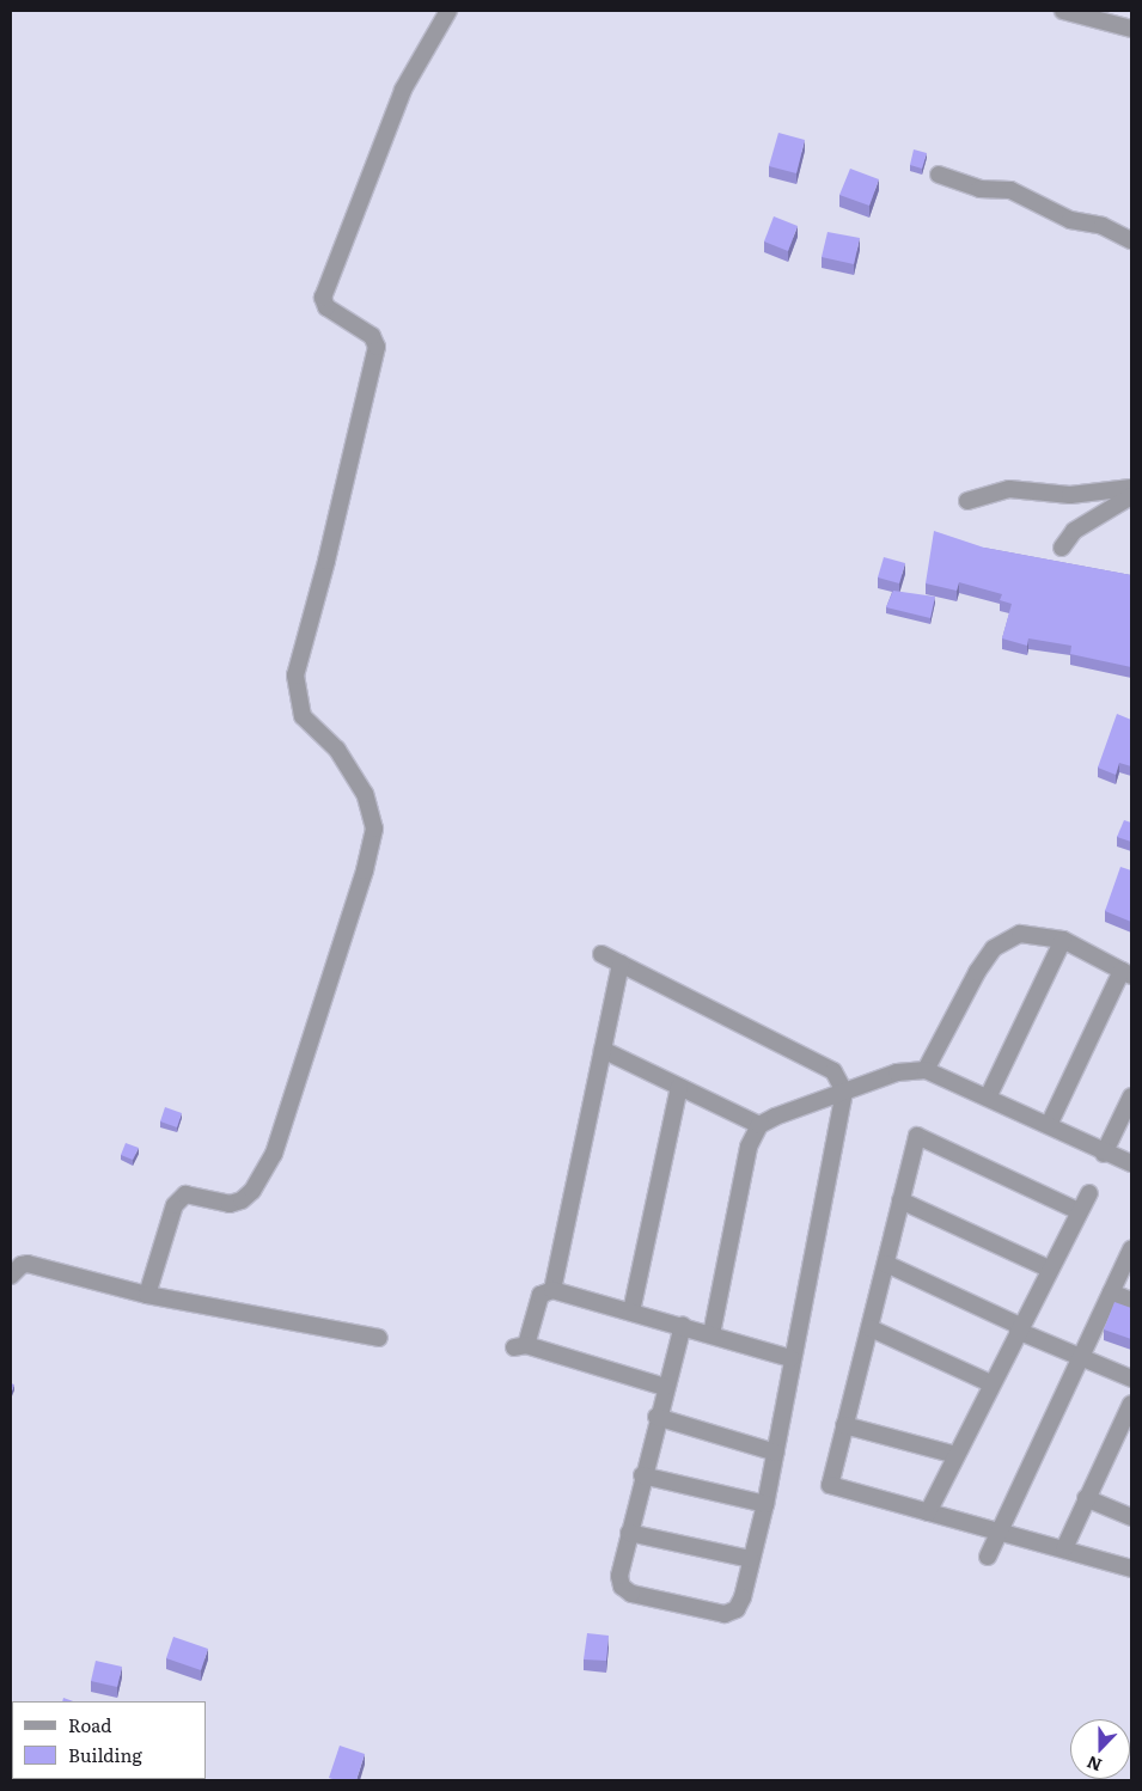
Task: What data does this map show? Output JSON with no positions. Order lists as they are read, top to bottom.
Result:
{
  "legend": ["Road", "Building"],
  "north": "bottom"
}
